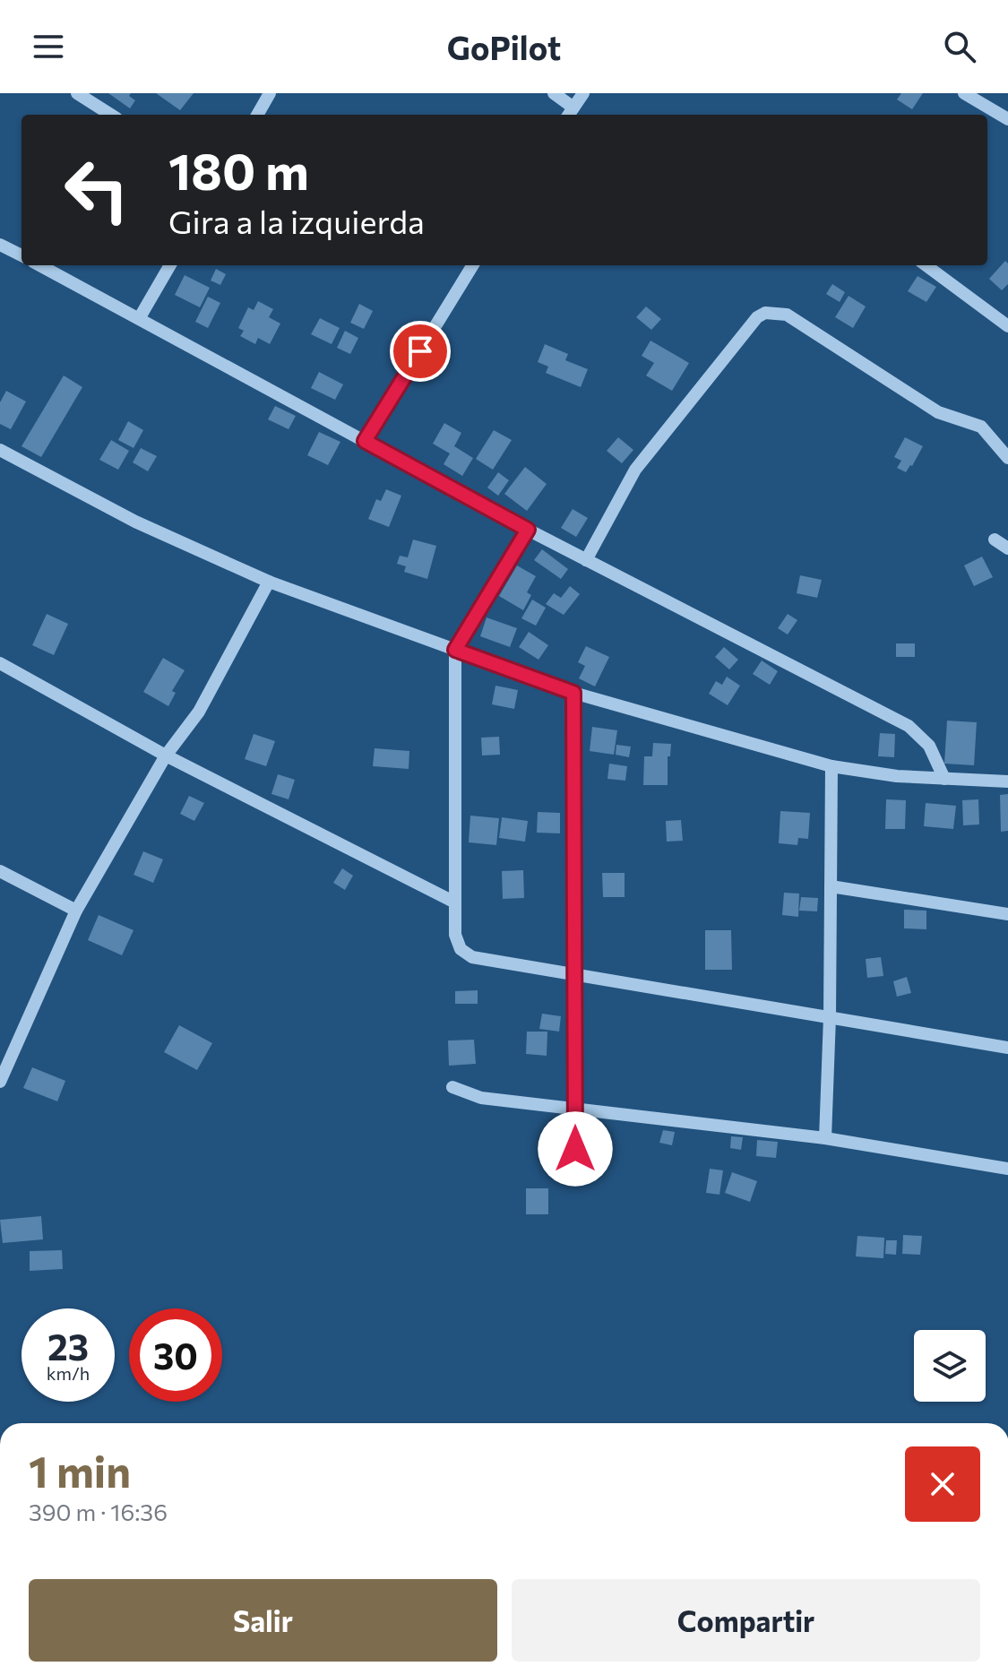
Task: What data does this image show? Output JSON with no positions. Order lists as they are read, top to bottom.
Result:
{
  "page": {
    "header": "GoPilot",
    "turn": ["180 m", "Gira a la izquierda"],
    "speed": "23 km/h",
    "limit": "30",
    "heading": ["1 min", "390 m · 16:36"],
    "buttons": ["Salir", "Compartir"]
  }
}
